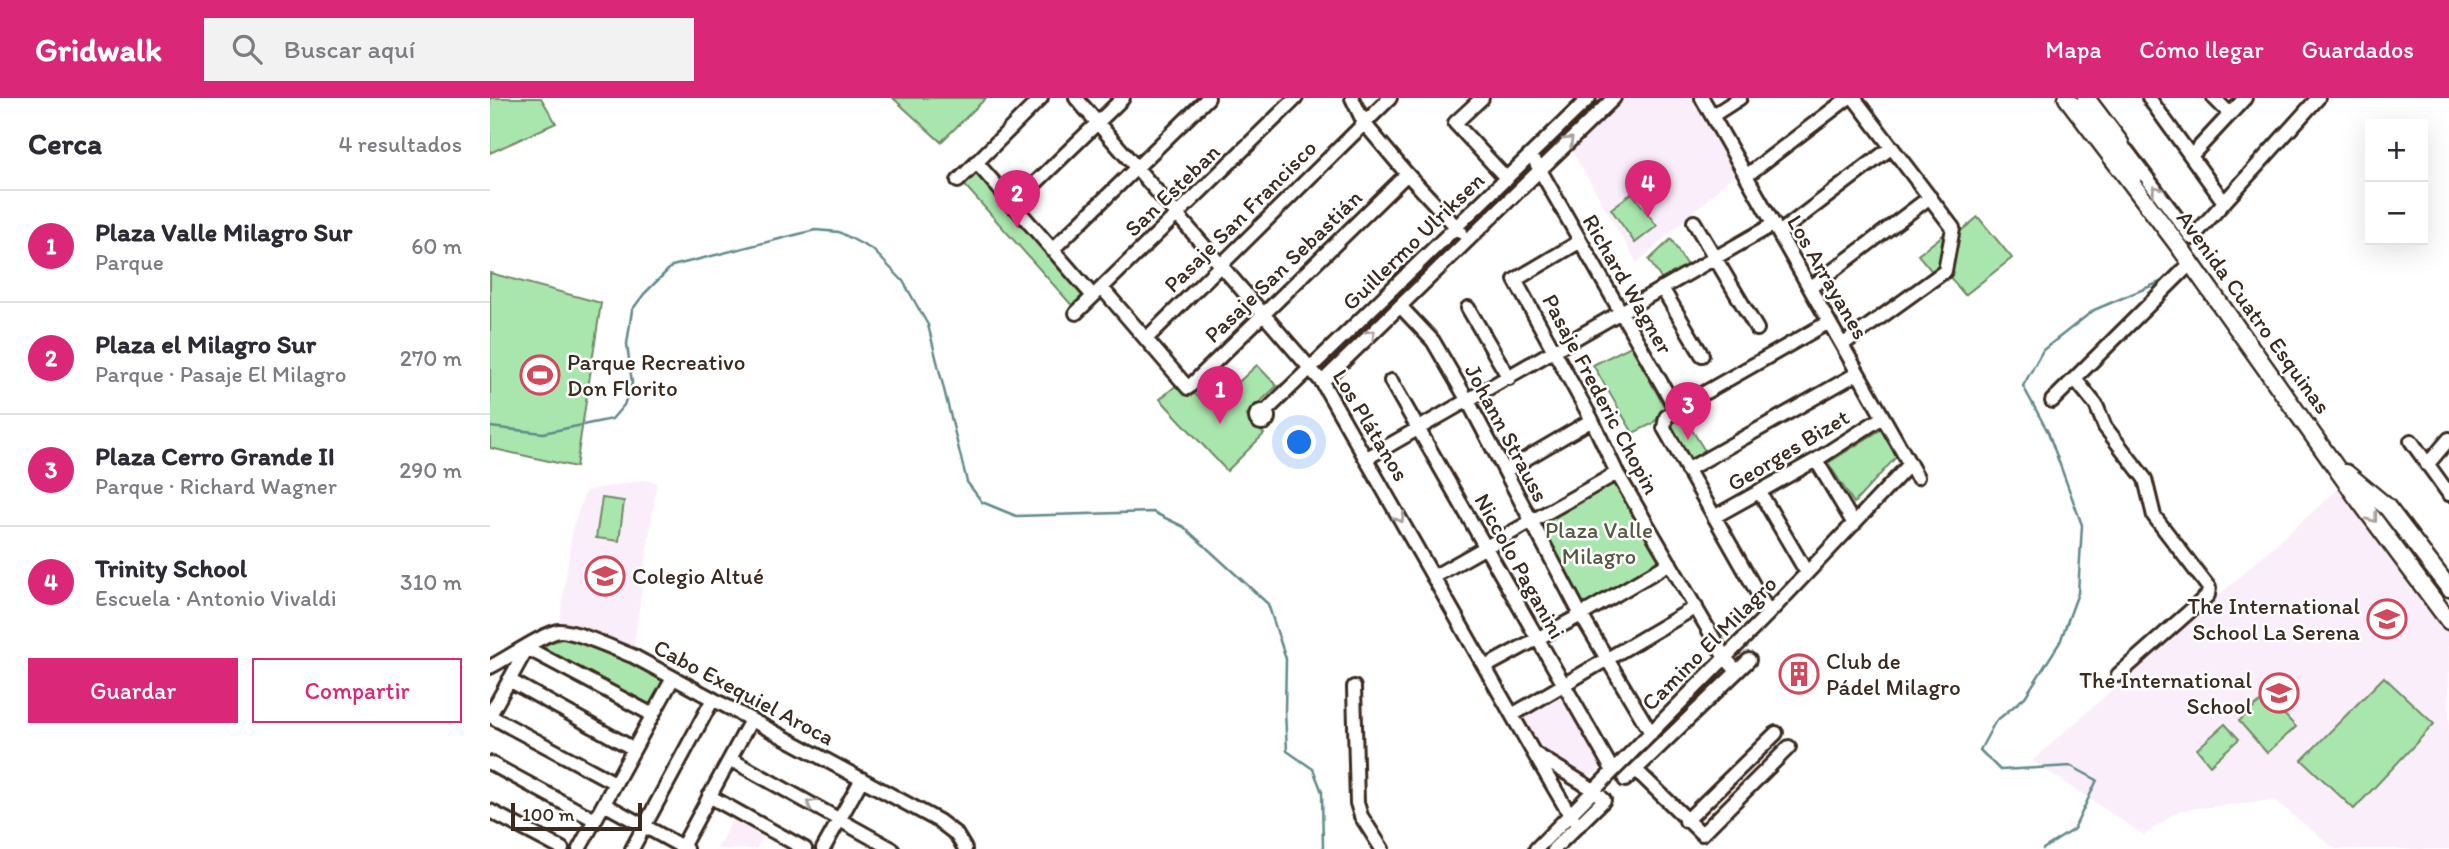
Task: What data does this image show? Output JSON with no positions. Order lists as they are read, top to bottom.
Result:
{
  "streets": {
    "main road": ["Avenida Cuatro Esquinas"],
    "street": [
      "San Esteban",
      "Pasaje San Francisco",
      "Guillermo Ulriksen",
      "Pasaje San Sebastián",
      "Los Arrayanes",
      "Richard Wagner",
      "Pasaje Frederic Chopin",
      "Los Plátanos",
      "Johann Strauss",
      "Georges Bizet",
      "Niccolo Paganini",
      "Camino El Milagro",
      "Cabo Exequiel Aroca"
    ]
  },
  "crossings": [
    ["San Esteban", "Los Plátanos"],
    ["Pasaje San Francisco", "Pasaje San Sebastián"],
    ["Pasaje San Francisco", "Los Plátanos"],
    ["Guillermo Ulriksen", "Richard Wagner"],
    ["Guillermo Ulriksen", "Los Plátanos"],
    ["Guillermo Ulriksen", "Johann Strauss"],
    ["Pasaje San Sebastián", "Los Plátanos"],
    ["Los Arrayanes", "Georges Bizet"],
    ["Los Arrayanes", "Camino El Milagro"],
    ["Richard Wagner", "Pasaje Frederic Chopin"],
    ["Pasaje Frederic Chopin", "Camino El Milagro"],
    ["Los Plátanos", "Camino El Milagro"],
    ["Johann Strauss", "Camino El Milagro"],
    ["Niccolo Paganini", "Camino El Milagro"]
  ],
  "parks": ["Plaza Valle Milagro"],
  "places": {
    "sports": ["Parque Recreativo Don Florito"],
    "school or university": ["Colegio Altué", "The International School La Serena", "The International School"],
    "building": ["Club de Pádel Milagro"]
  },
  "scale_bar": "100 m",
  "page": {
    "header": "Gridwalk",
    "search": "Buscar aquí",
    "nav": ["Mapa", "Cómo llegar", "Guardados"],
    "heading": ["Cerca", "4 resultados"],
    "map_buttons": ["+", "−"],
    "pins": [
      "4",
      "2",
      "1",
      "3"
    ],
    "list": [
      {
        "mark": "1",
        "name": "Plaza Valle Milagro Sur",
        "note": "Parque",
        "value": "60 m"
      },
      {
        "mark": "2",
        "name": "Plaza el Milagro Sur",
        "note": "Parque · Pasaje El Milagro",
        "value": "270 m"
      },
      {
        "mark": "3",
        "name": "Plaza Cerro Grande II",
        "note": "Parque · Richard Wagner",
        "value": "290 m"
      },
      {
        "mark": "4",
        "name": "Trinity School",
        "note": "Escuela · Antonio Vivaldi",
        "value": "310 m"
      }
    ],
    "buttons": ["Guardar", "Compartir"],
    "scale": "100 m"
  }
}
